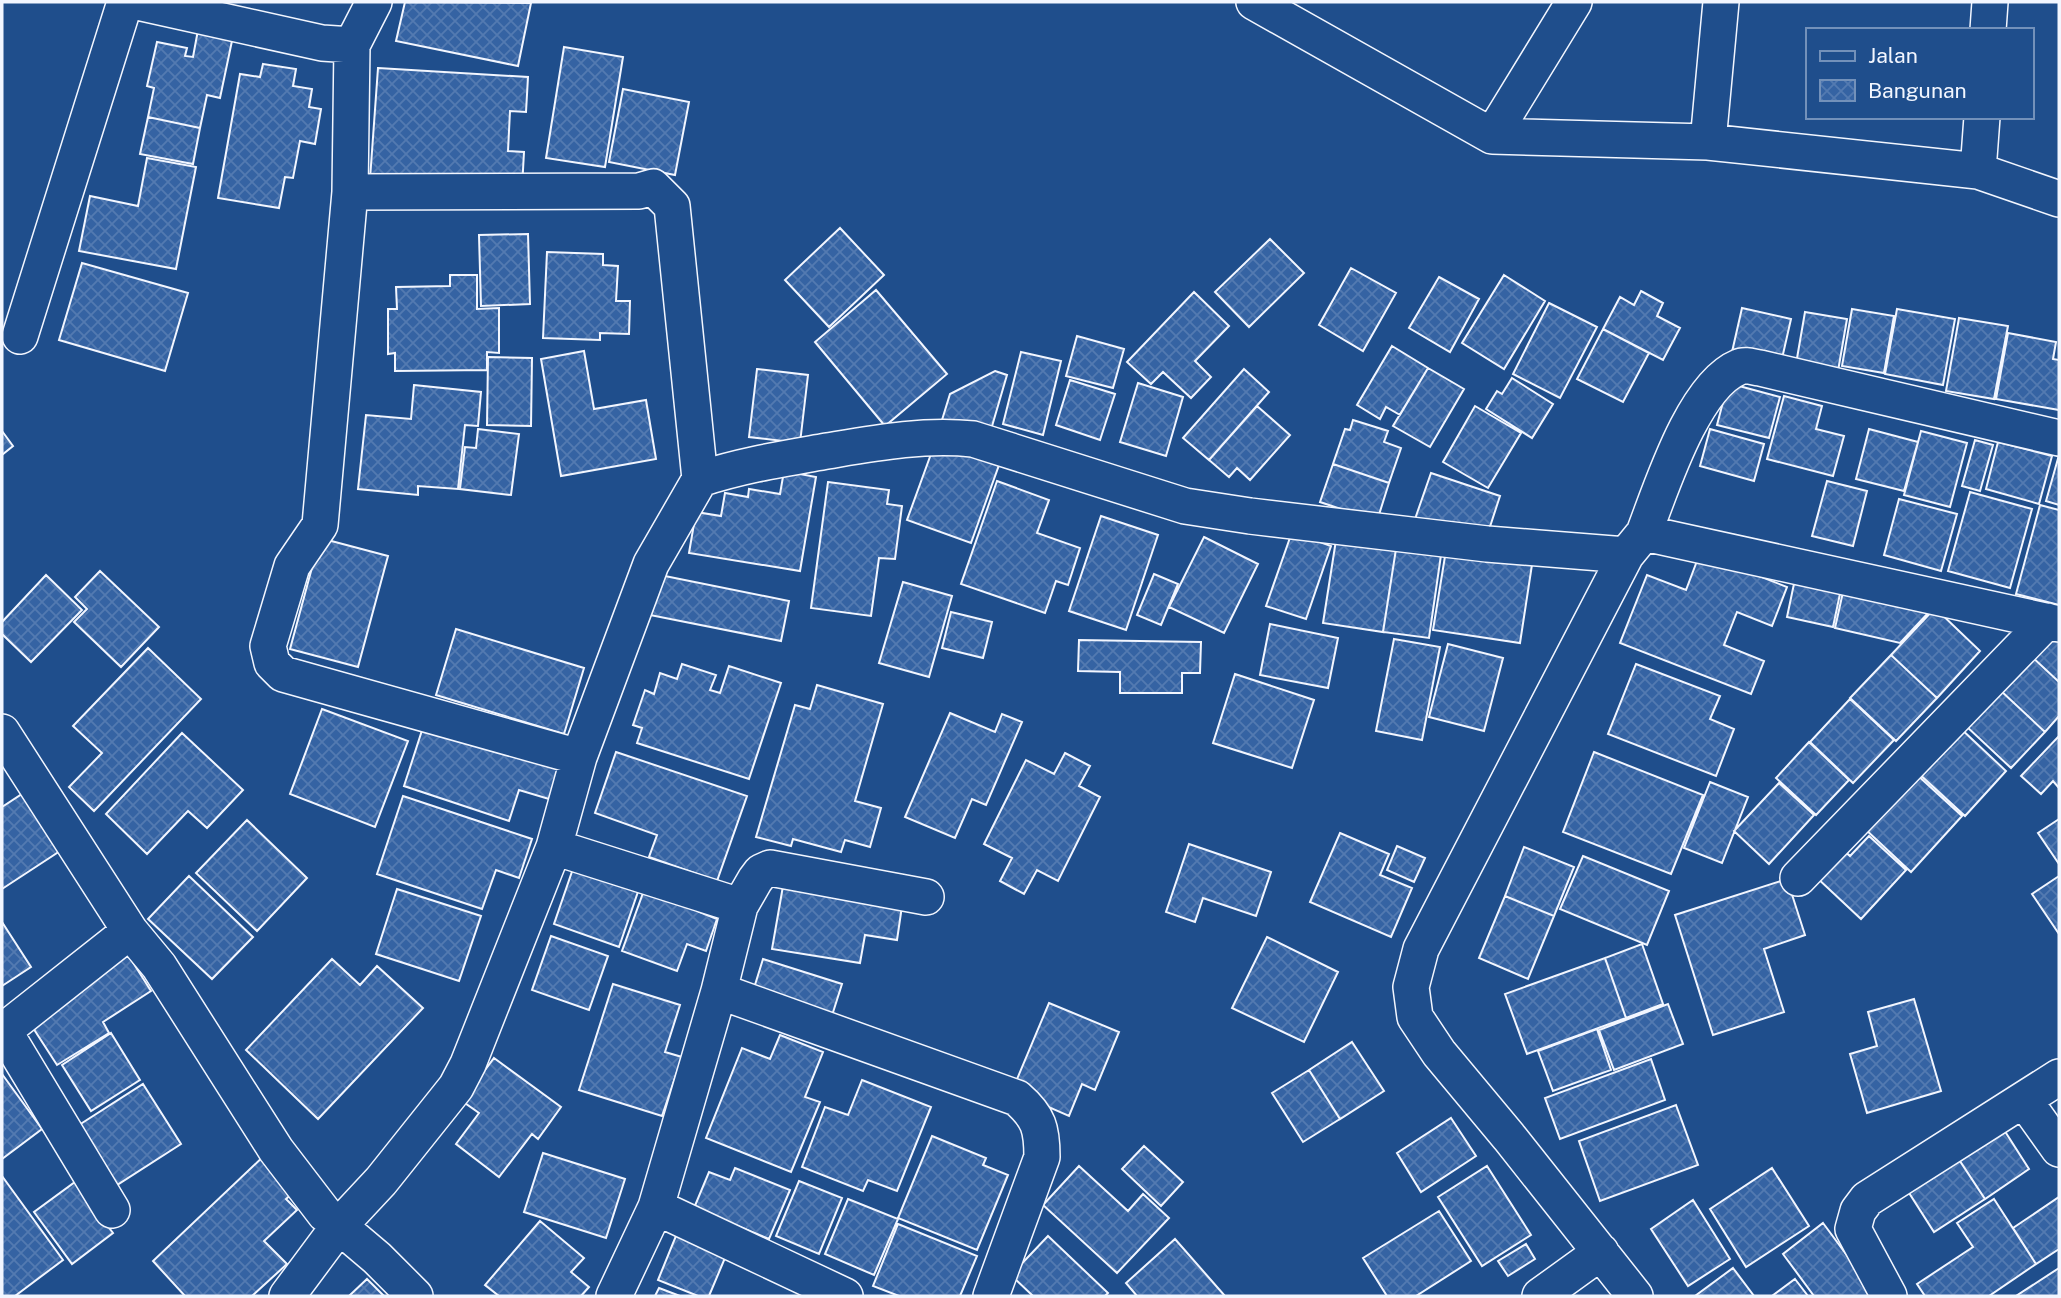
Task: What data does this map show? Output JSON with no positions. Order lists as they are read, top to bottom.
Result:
{
  "legend": ["Jalan", "Bangunan"]
}
